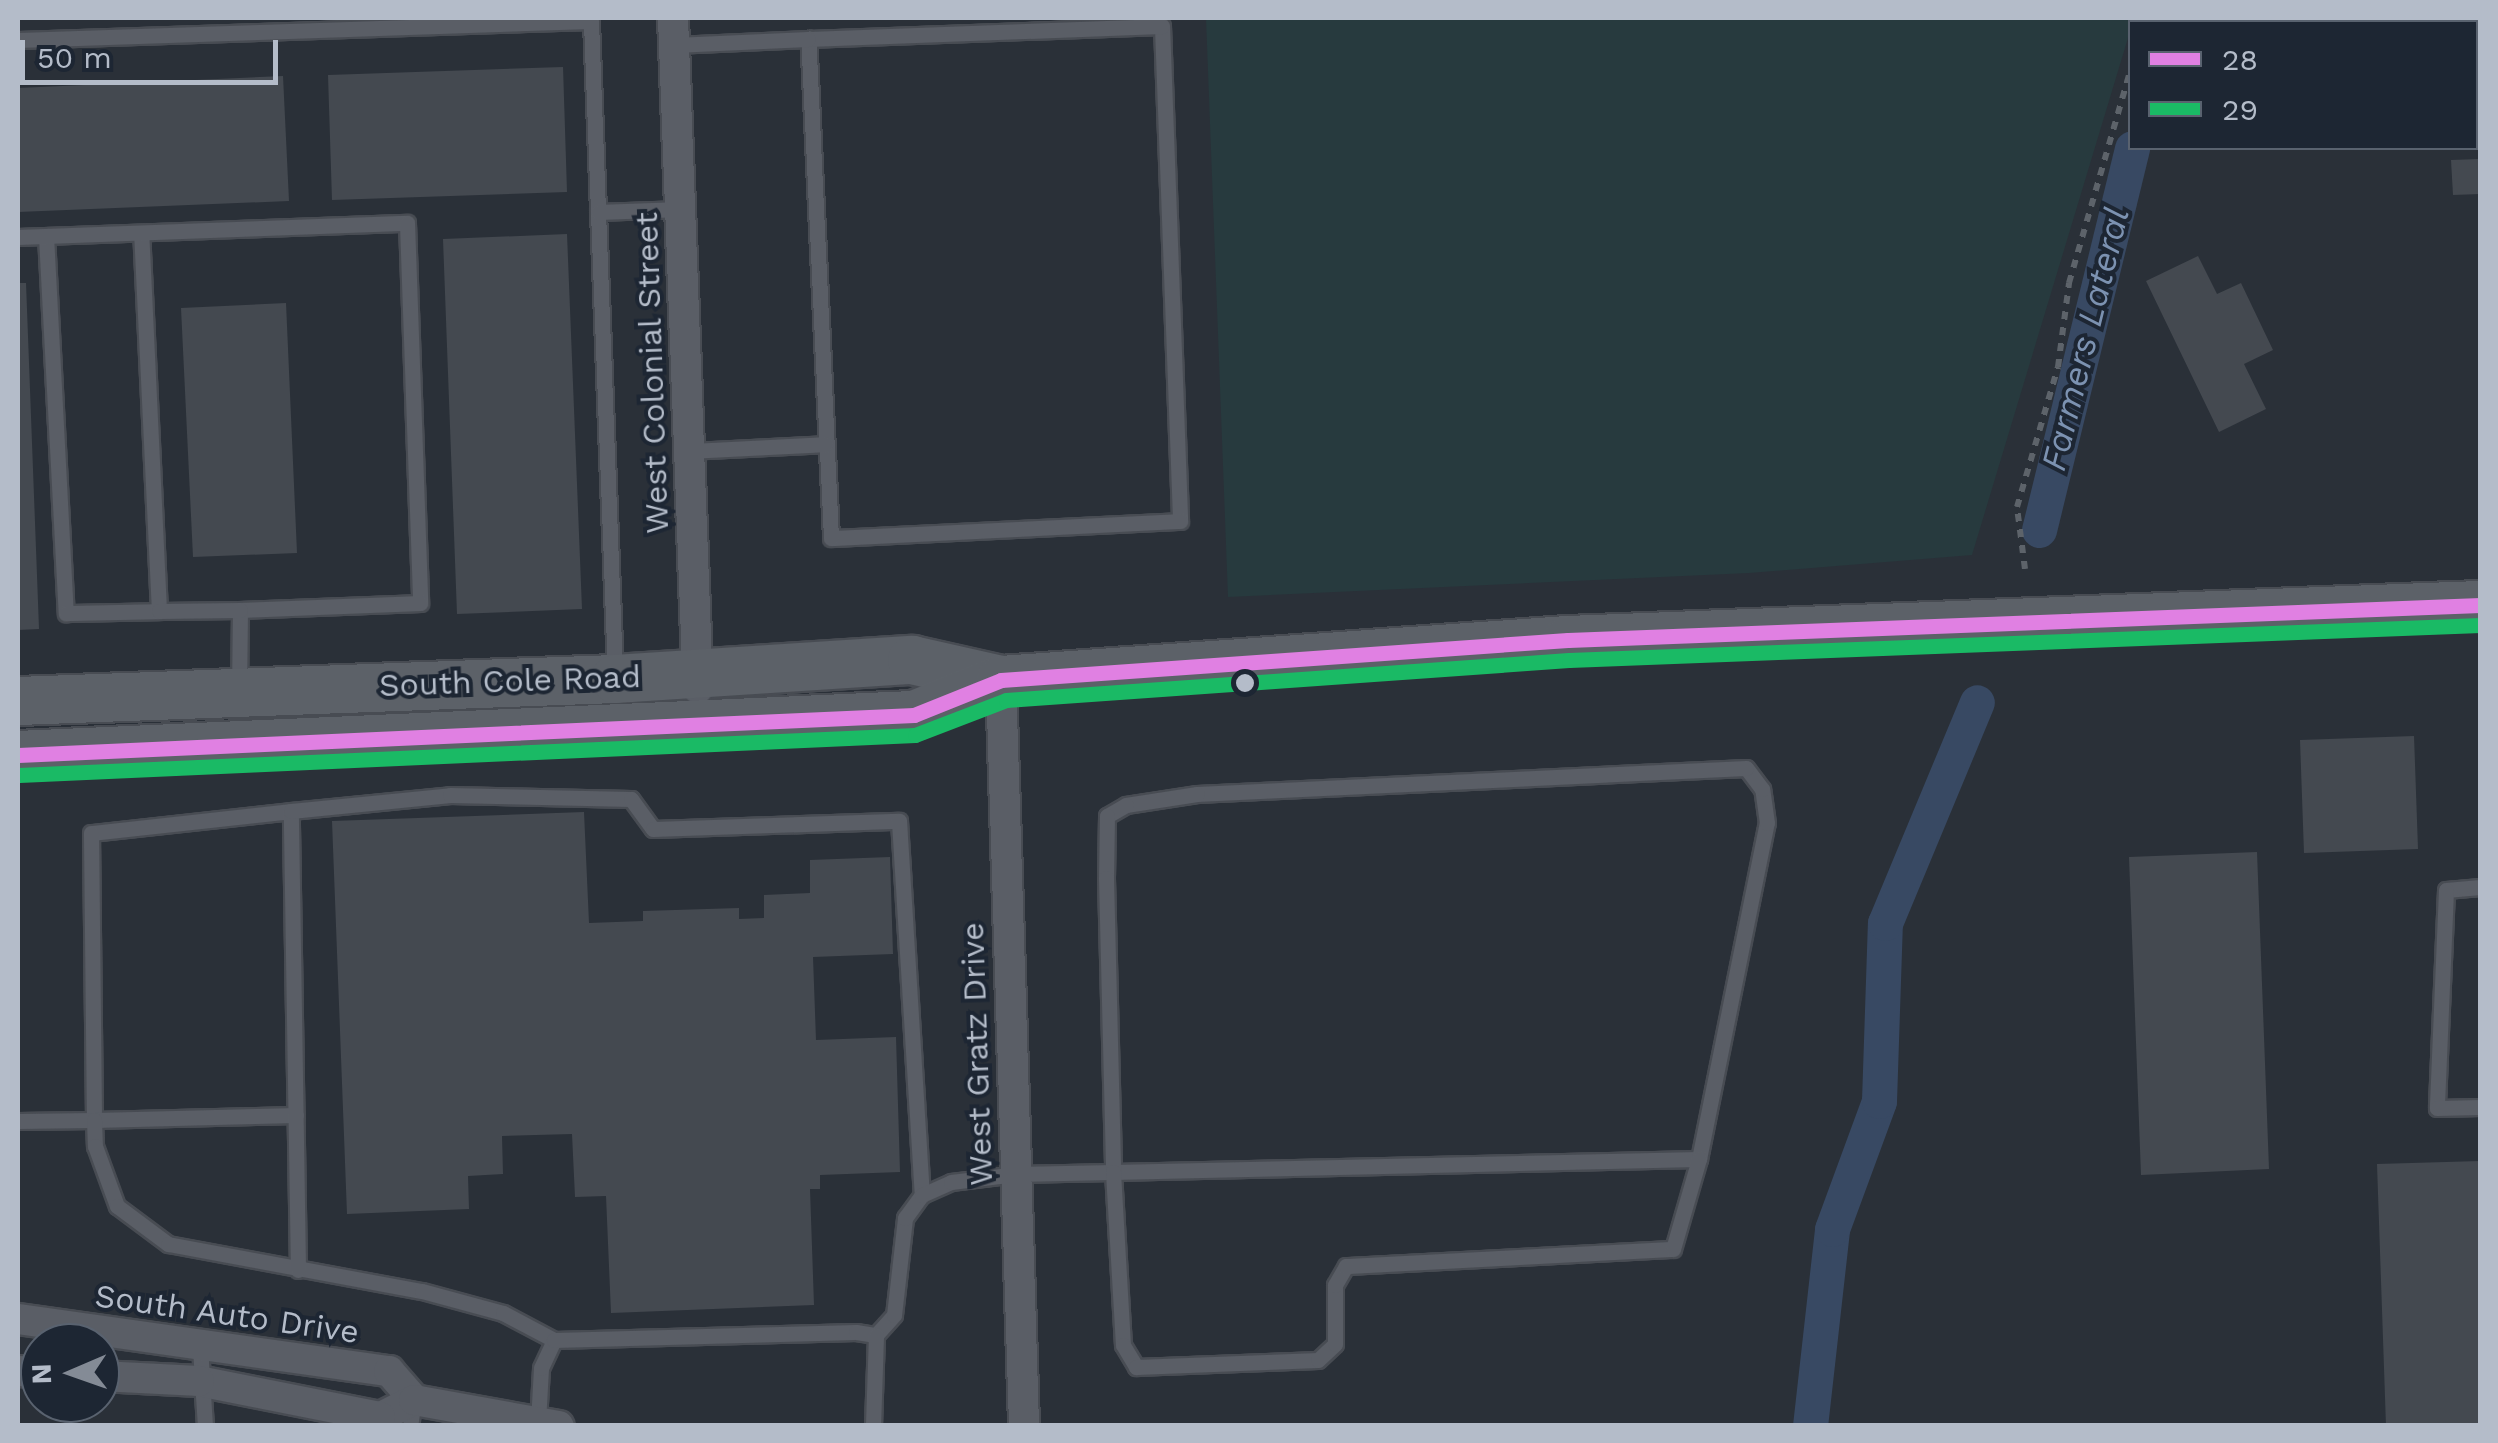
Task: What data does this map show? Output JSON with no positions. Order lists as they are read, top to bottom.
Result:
{
  "streets": {
    "main road": ["South Cole Road"],
    "street": ["West Colonial Street", "West Gratz Drive", "South Auto Drive"]
  },
  "crossings": [
    ["West Colonial Street", "South Cole Road"],
    ["South Cole Road", "West Gratz Drive"]
  ],
  "water": ["Farmers Lateral"],
  "lines": ["transit line 28", "transit line 29"],
  "legend": ["28", "29"],
  "scale_bar": "50 m",
  "north": "left"
}
